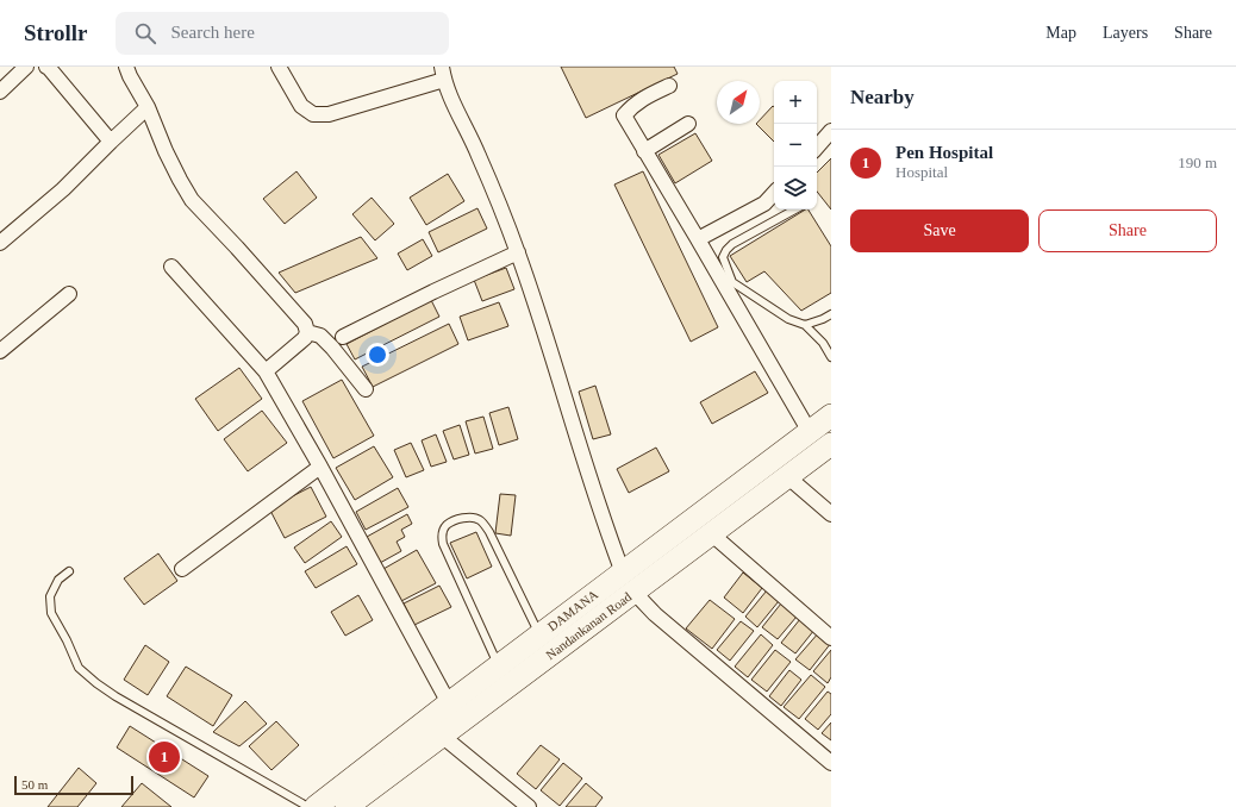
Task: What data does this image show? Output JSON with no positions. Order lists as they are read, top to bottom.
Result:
{
  "streets": {
    "main road": ["DAMANA", "Nandankanan Road"]
  },
  "scale_bar": "50 m",
  "north": "top right",
  "page": {
    "header": "Strollr",
    "search": "Search here",
    "nav": ["Map", "Layers", "Share"],
    "heading": "Nearby",
    "map_buttons": ["+", "−"],
    "list": [
      {
        "mark": "1",
        "name": "Pen Hospital",
        "note": "Hospital",
        "value": "190 m"
      }
    ],
    "buttons": ["Save", "Share"],
    "pins": "1",
    "scale": "50 m"
  }
}
